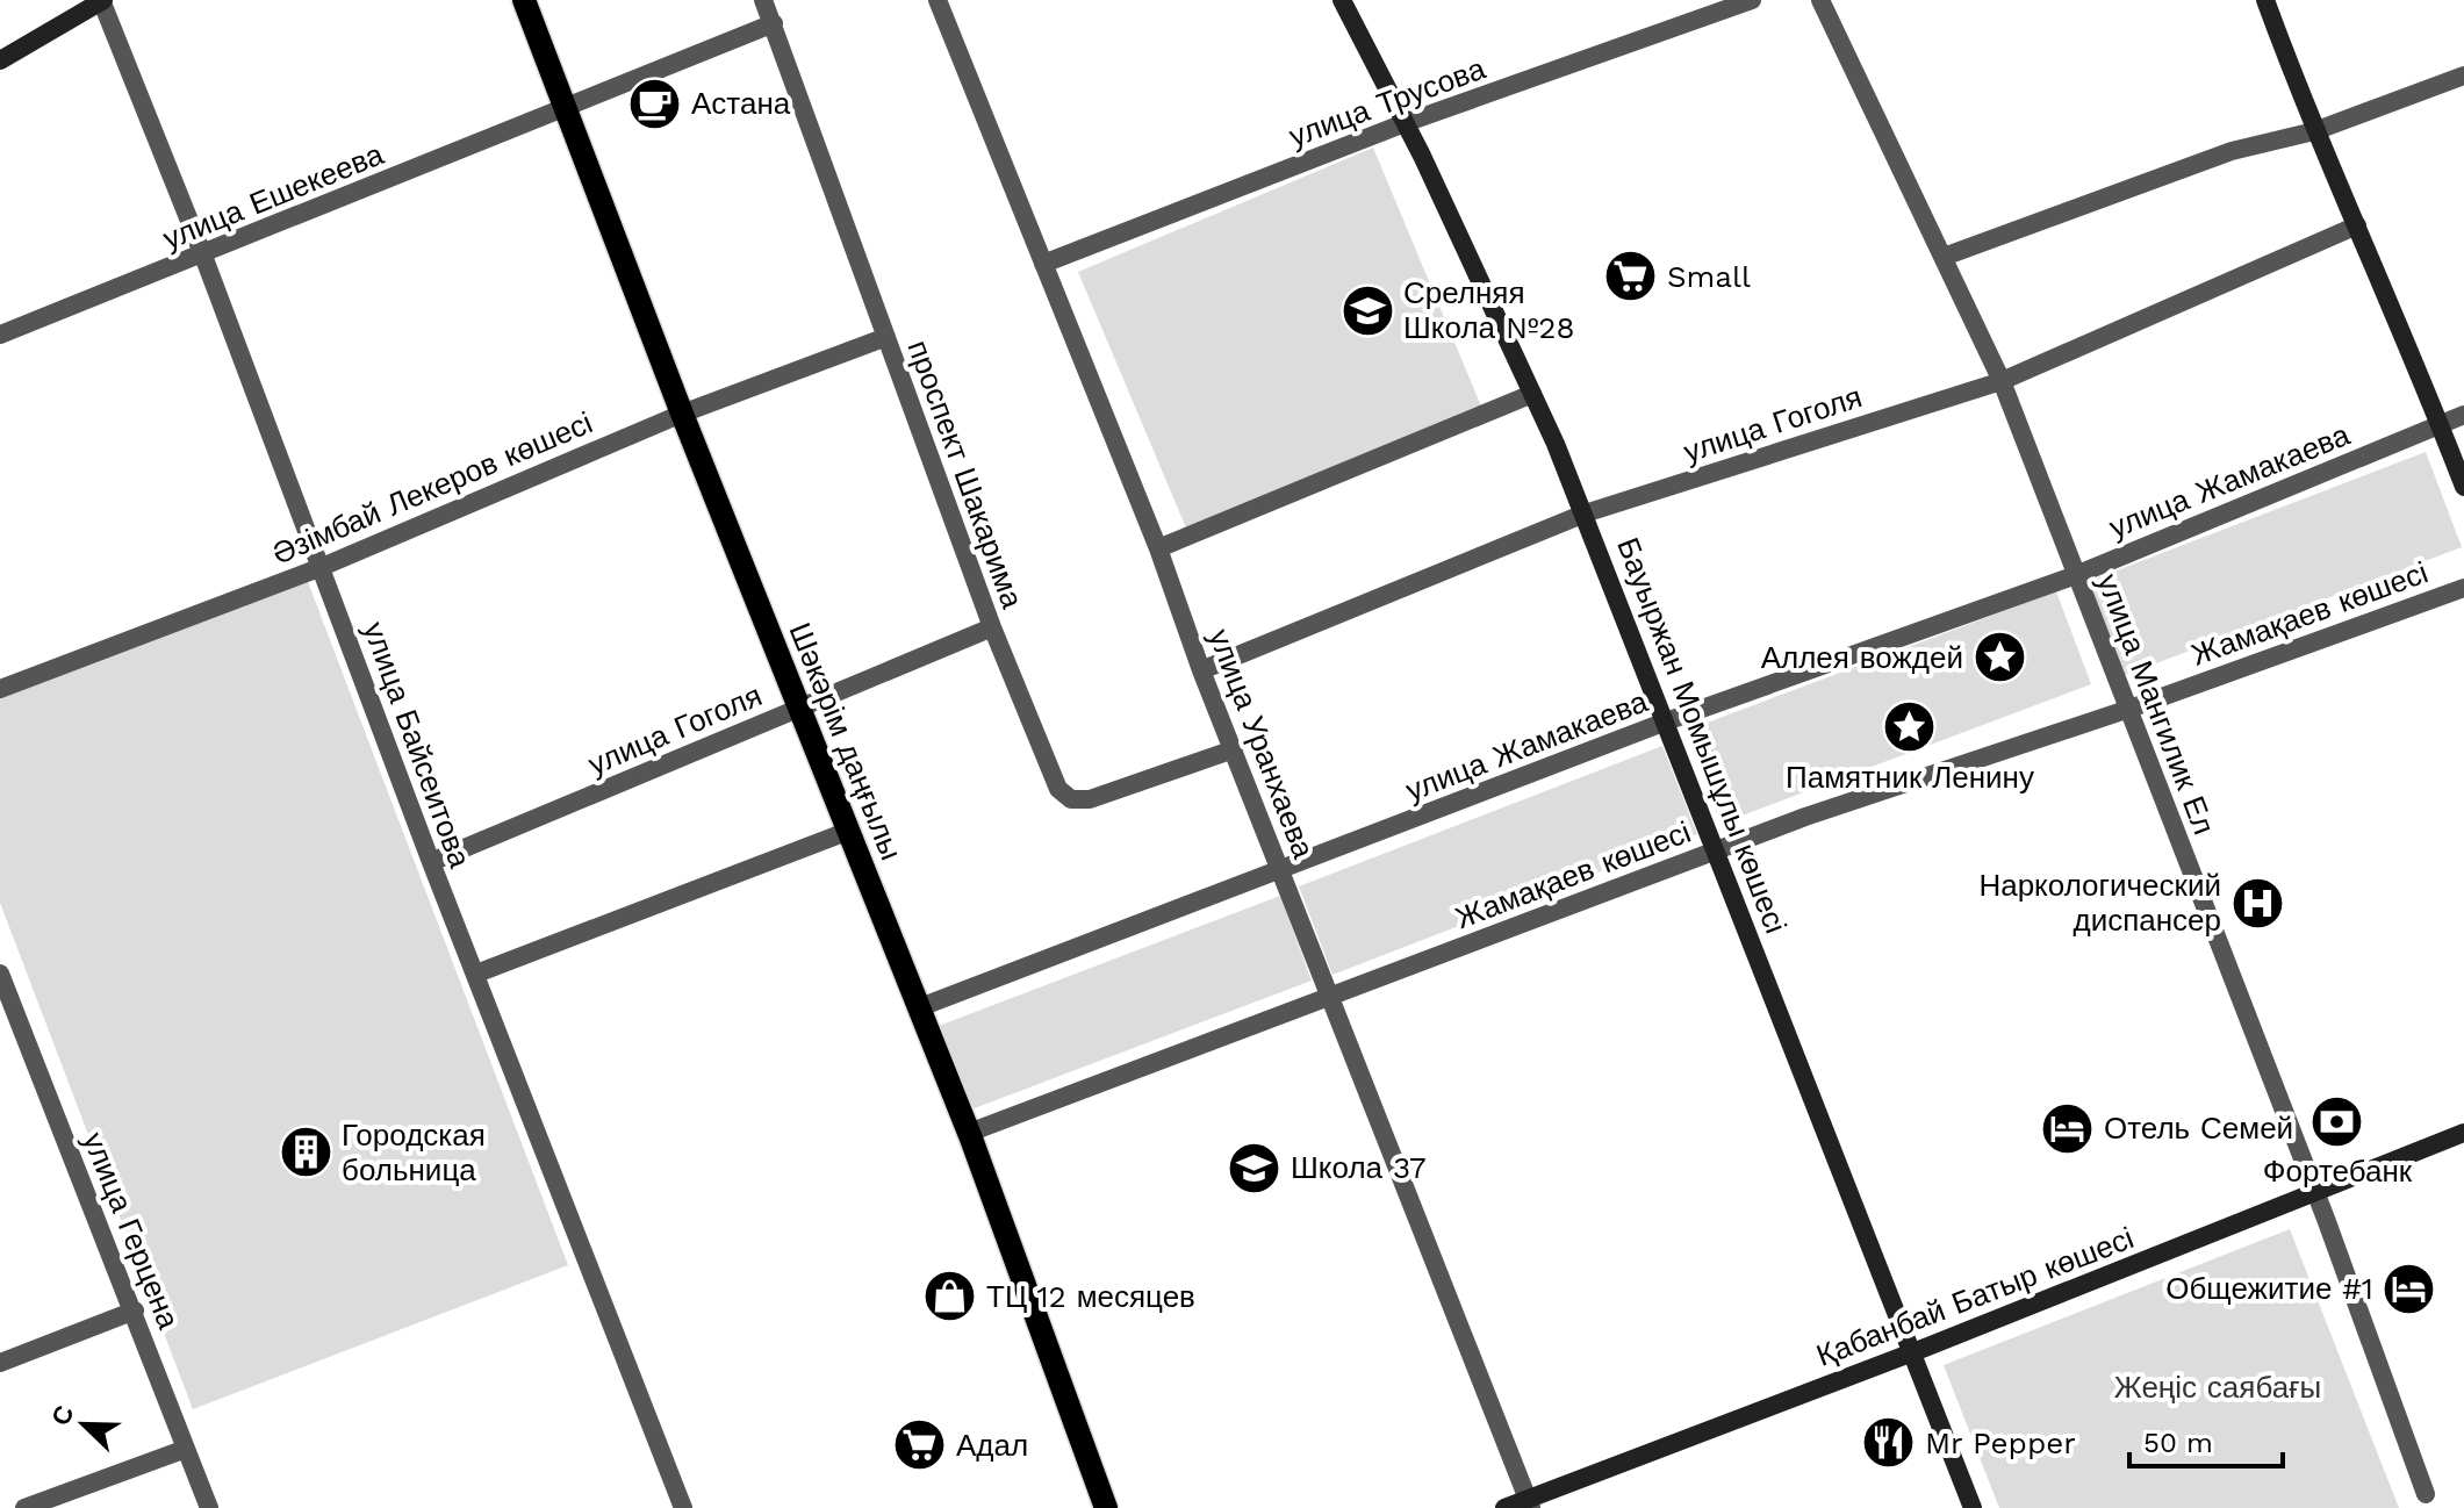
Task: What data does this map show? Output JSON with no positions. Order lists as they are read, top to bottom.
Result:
{
  "streets": {
    "main road": ["Шәкәрім даңғылы"],
    "street": [
      "улица Трусова",
      "улица Ешекеева",
      "улица Гоголя",
      "проспект Шакарима",
      "улица Жамакаева",
      "Әзімбай Лекеров көшесі",
      "Жамақаев көшесі",
      "улица Мангилик Ел",
      "Бауыржан Момышұлы көшесі",
      "улица Уранхаева",
      "улица Байсеитова",
      "улица Герцена",
      "Қабанбай Батыр көшесі"
    ]
  },
  "crossings": [
    ["улица Трусова", "Бауыржан Момышұлы көшесі"],
    ["улица Трусова", "улица Уранхаева"],
    ["улица Ешекеева", "проспект Шакарима"],
    ["улица Ешекеева", "Шәкәрім даңғылы"],
    ["улица Ешекеева", "улица Байсеитова"],
    ["улица Гоголя", "проспект Шакарима"],
    ["улица Гоголя", "улица Мангилик Ел"],
    ["улица Гоголя", "Бауыржан Момышұлы көшесі"],
    ["улица Гоголя", "Шәкәрім даңғылы"],
    ["улица Гоголя", "улица Уранхаева"],
    ["улица Гоголя", "улица Байсеитова"],
    ["проспект Шакарима", "Әзімбай Лекеров көшесі"],
    ["проспект Шакарима", "улица Уранхаева"],
    ["улица Жамакаева", "улица Мангилик Ел"],
    ["улица Жамакаева", "Бауыржан Момышұлы көшесі"],
    ["улица Жамакаева", "Шәкәрім даңғылы"],
    ["улица Жамакаева", "улица Уранхаева"],
    ["Әзімбай Лекеров көшесі", "Шәкәрім даңғылы"],
    ["Әзімбай Лекеров көшесі", "улица Байсеитова"],
    ["Жамақаев көшесі", "улица Мангилик Ел"],
    ["Жамақаев көшесі", "Бауыржан Момышұлы көшесі"],
    ["Жамақаев көшесі", "Шәкәрім даңғылы"],
    ["Жамақаев көшесі", "улица Уранхаева"],
    ["улица Мангилик Ел", "Қабанбай Батыр көшесі"],
    ["Бауыржан Момышұлы көшесі", "Қабанбай Батыр көшесі"],
    ["улица Уранхаева", "Қабанбай Батыр көшесі"]
  ],
  "parks": ["Жеңіс саябағы"],
  "places": {
    "cafe": ["Астана"],
    "supermarket": ["Small", "Адал"],
    "school or university": ["Срелняя Школа №28", "Школа 37"],
    "place": ["Аллея вождей", "Памятник Ленину"],
    "hospital": ["Наркологический диспансер"],
    "bank": ["Фортебанк"],
    "hotel": ["Отель Семей", "Общежитие #1"],
    "building": ["Городская больница"],
    "shop": ["ТЦ 12 месяцев"],
    "restaurant": ["Mr Pepper"]
  },
  "scale_bar": "50 m",
  "north": "top left"
}
